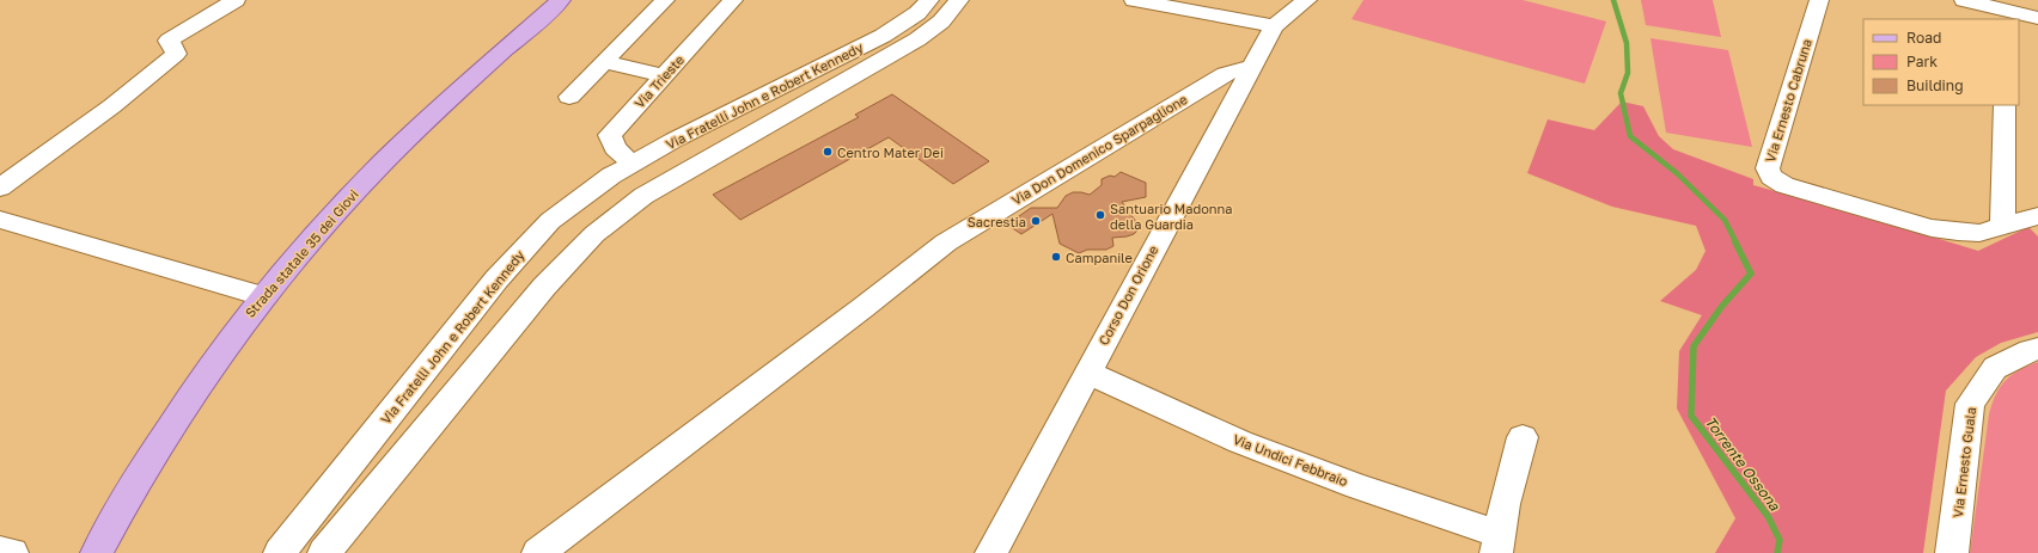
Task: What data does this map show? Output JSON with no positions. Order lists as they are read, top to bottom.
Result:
{
  "streets": {
    "main road": ["Strada statale 35 dei Giovi"],
    "street": [
      "Via Trieste",
      "Via Fratelli John e Robert Kennedy",
      "Via Ernesto Cabruna",
      "Via Don Domenico Sparpaglione",
      "Corso Don Orione",
      "Via Undici Febbraio",
      "Via Ernesto Guala"
    ]
  },
  "crossings": [
    ["Via Trieste", "Via Fratelli John e Robert Kennedy"],
    ["Via Don Domenico Sparpaglione", "Corso Don Orione"],
    ["Corso Don Orione", "Via Undici Febbraio"]
  ],
  "water": ["Torrente Ossona"],
  "places": [
    "Centro Mater Dei",
    "Santuario Madonna della Guardia",
    "Sacrestia",
    "Campanile"
  ],
  "legend": ["Road", "Park", "Building"]
}
